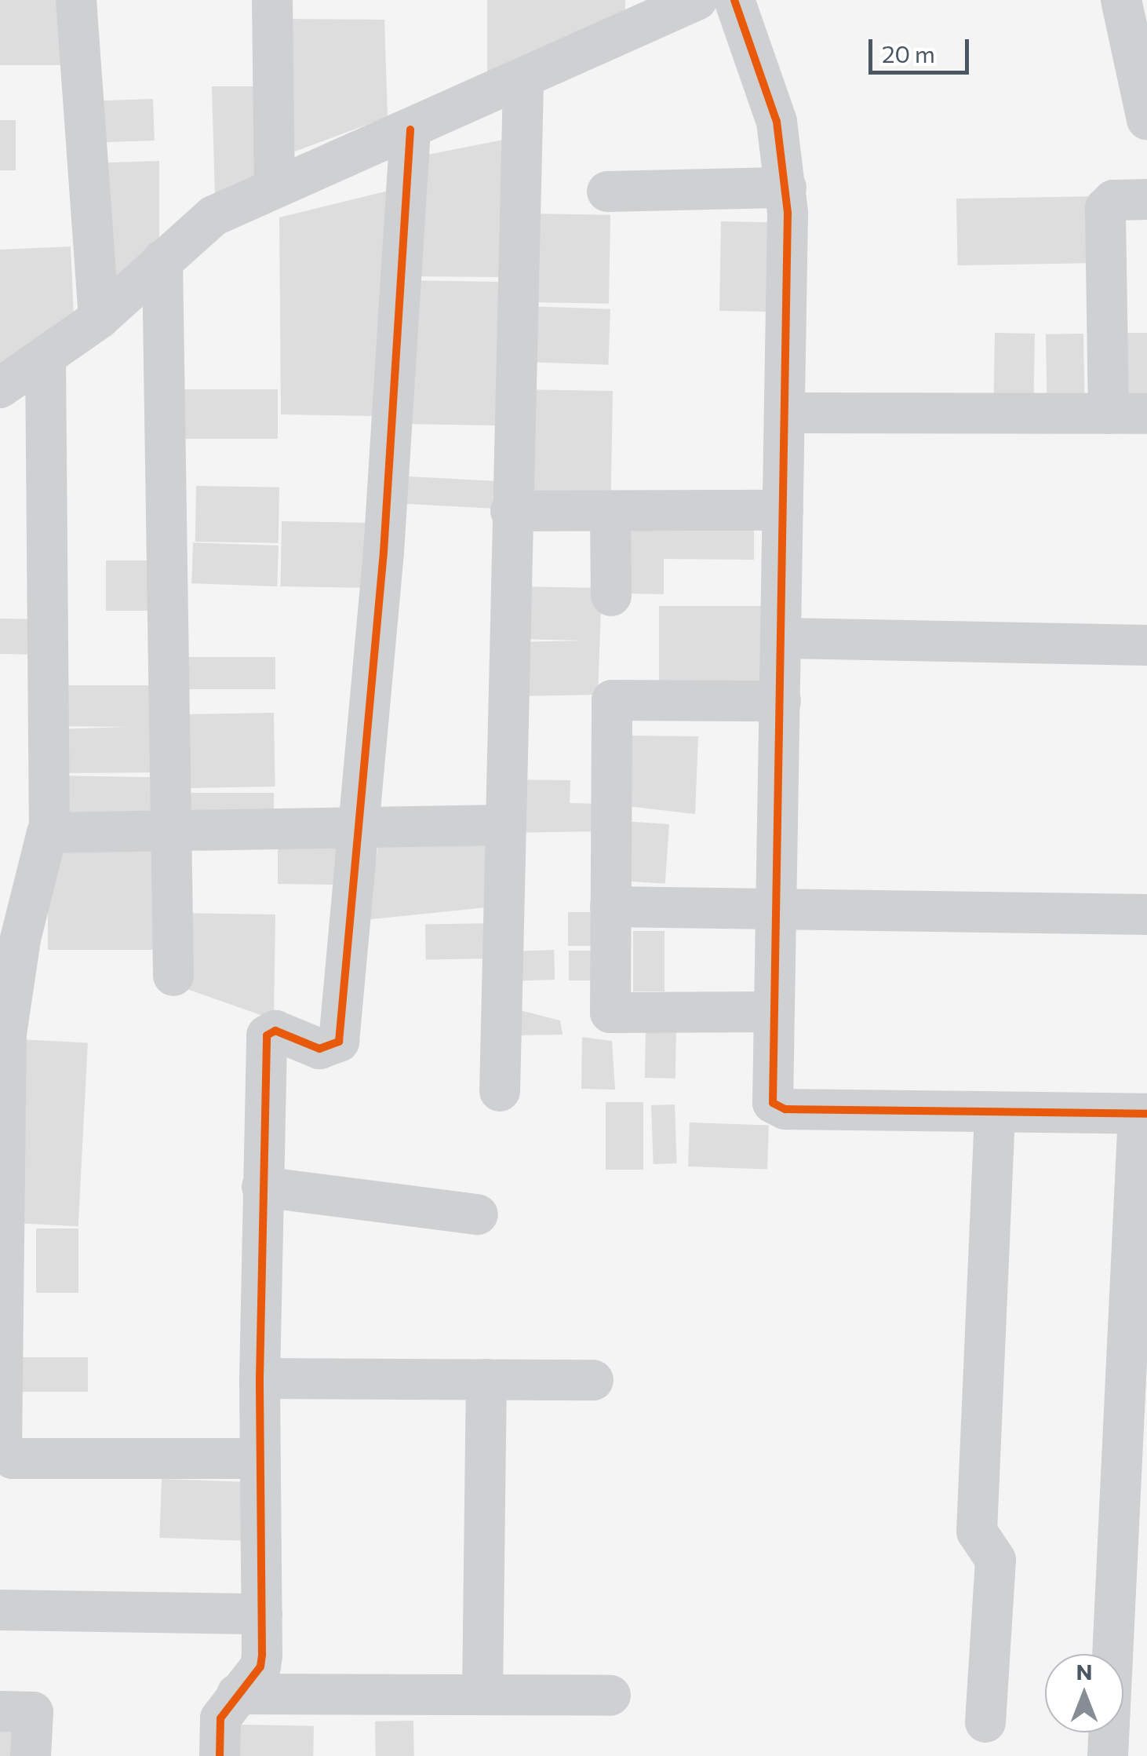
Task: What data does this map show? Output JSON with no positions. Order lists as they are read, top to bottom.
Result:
{
  "scale_bar": "20 m",
  "north": "top"
}
